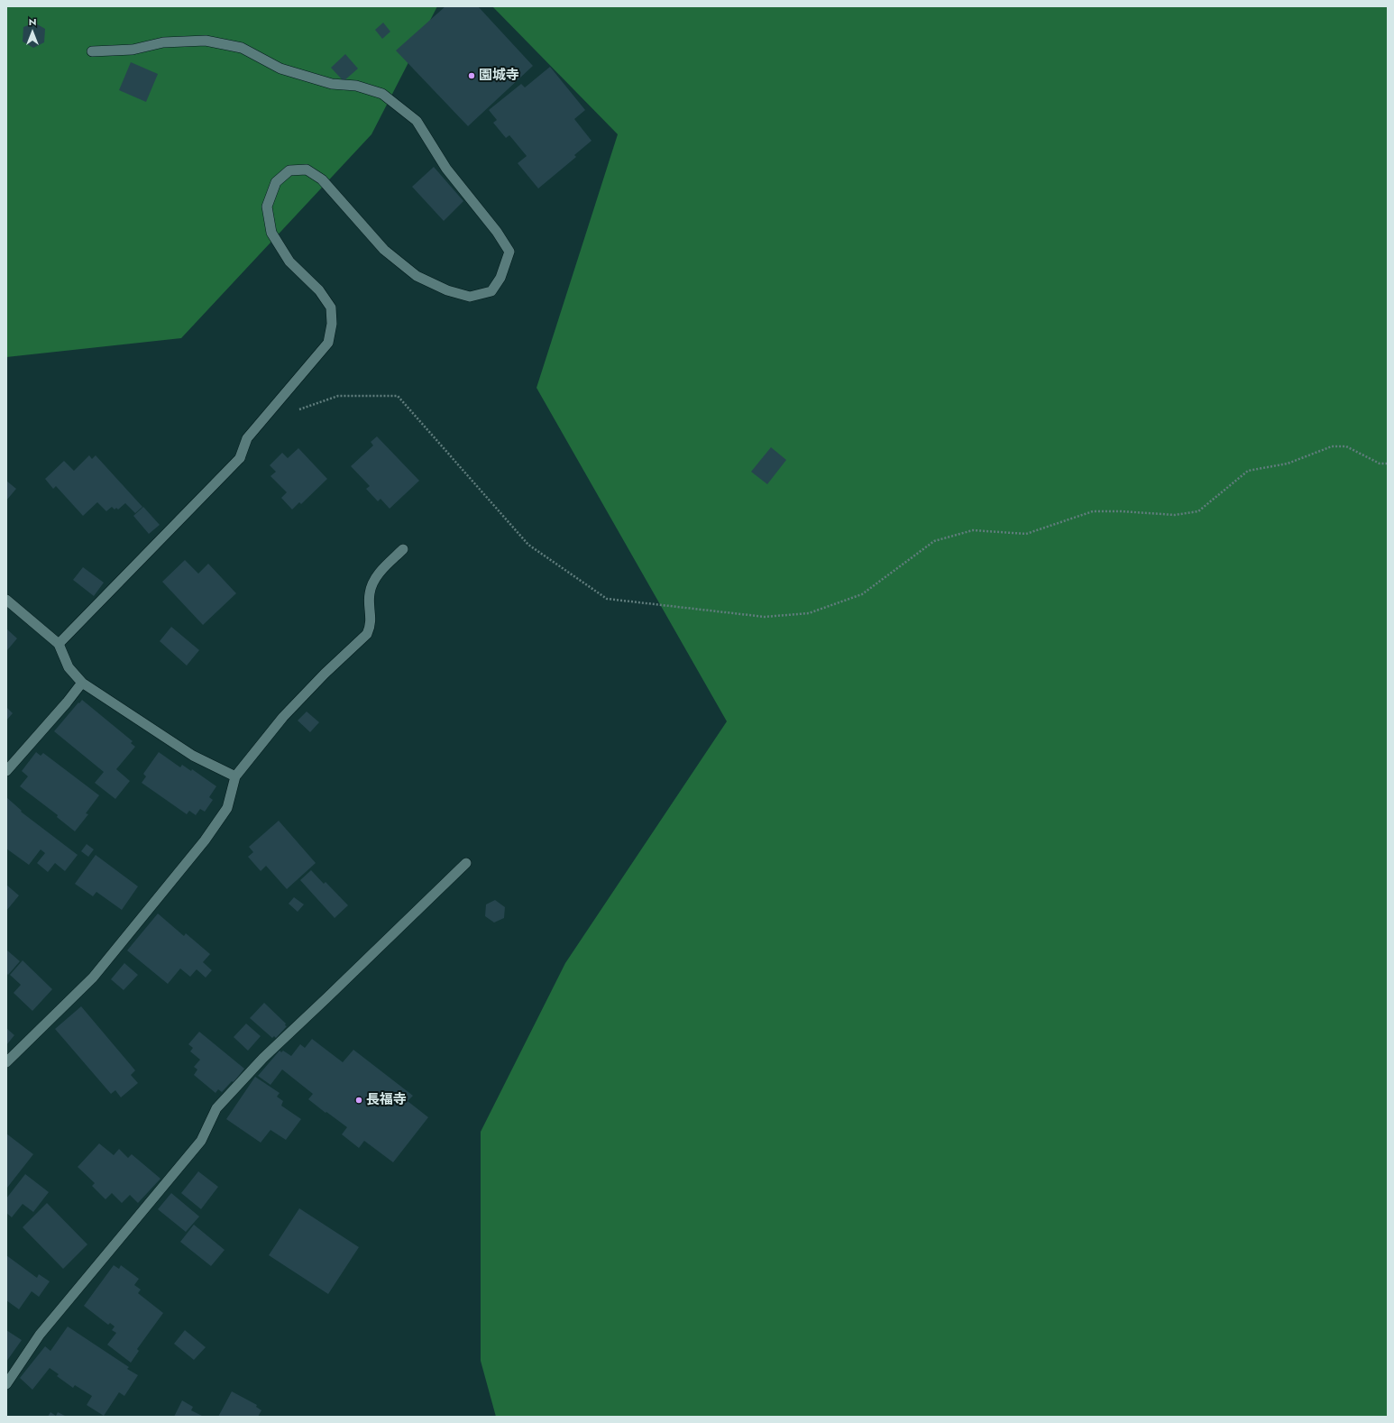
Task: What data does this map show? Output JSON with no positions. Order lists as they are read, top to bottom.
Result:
{
  "places": ["園城寺", "長福寺"],
  "north": "top"
}
